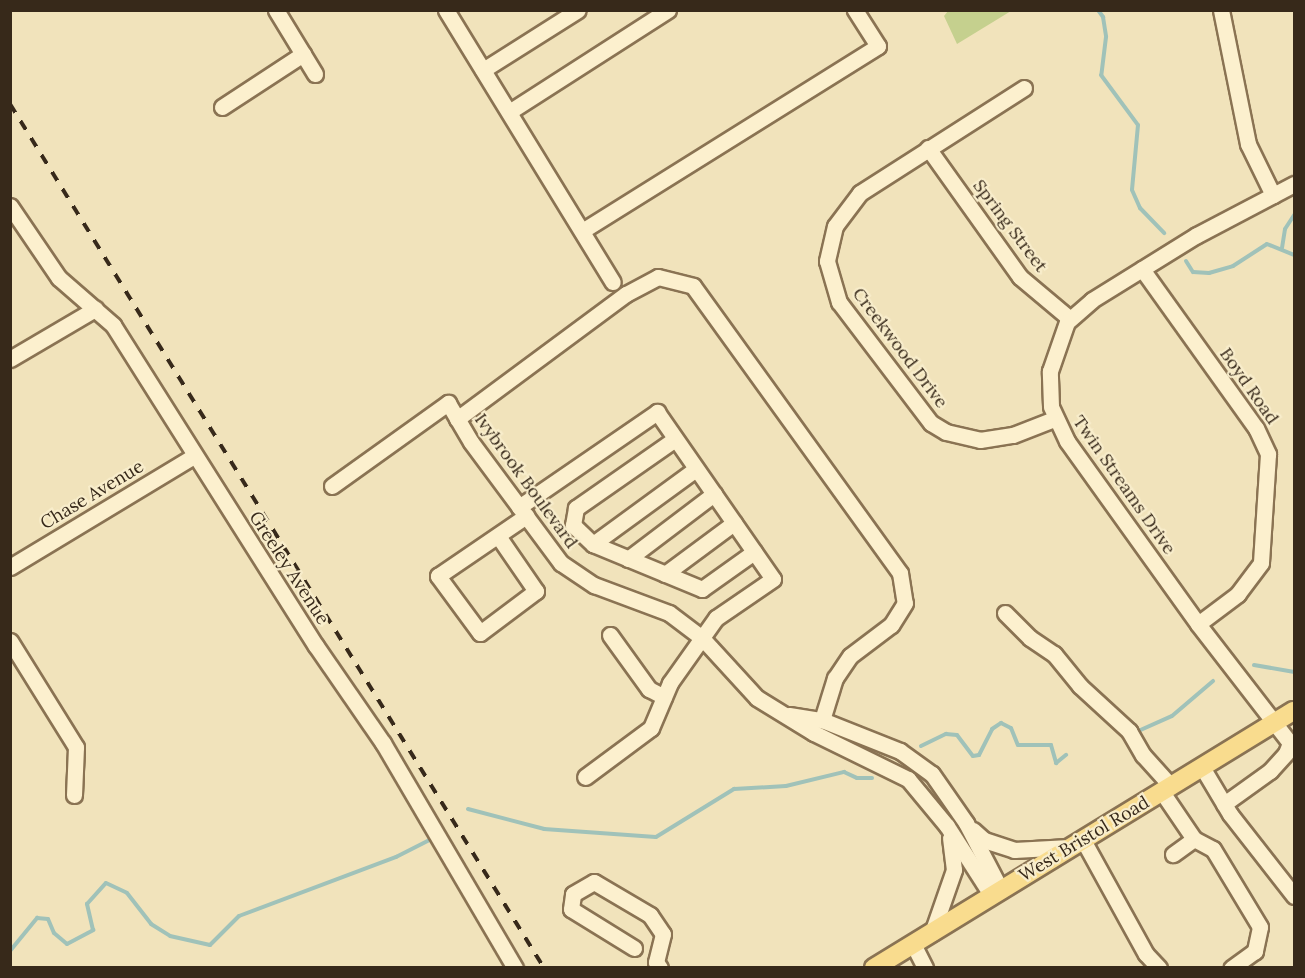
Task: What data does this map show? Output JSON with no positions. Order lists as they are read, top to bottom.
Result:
{
  "streets": {
    "main road": ["West Bristol Road"],
    "street": [
      "Spring Street",
      "Creekwood Drive",
      "Boyd Road",
      "Ivybrook Boulevard",
      "Twin Streams Drive",
      "Chase Avenue",
      "Greeley Avenue"
    ]
  },
  "crossings": [
    ["Spring Street", "Creekwood Drive"],
    ["Spring Street", "Twin Streams Drive"],
    ["Creekwood Drive", "Twin Streams Drive"],
    ["Boyd Road", "Twin Streams Drive"],
    ["Ivybrook Boulevard", "West Bristol Road"],
    ["Twin Streams Drive", "West Bristol Road"],
    ["Chase Avenue", "Greeley Avenue"]
  ]
}
